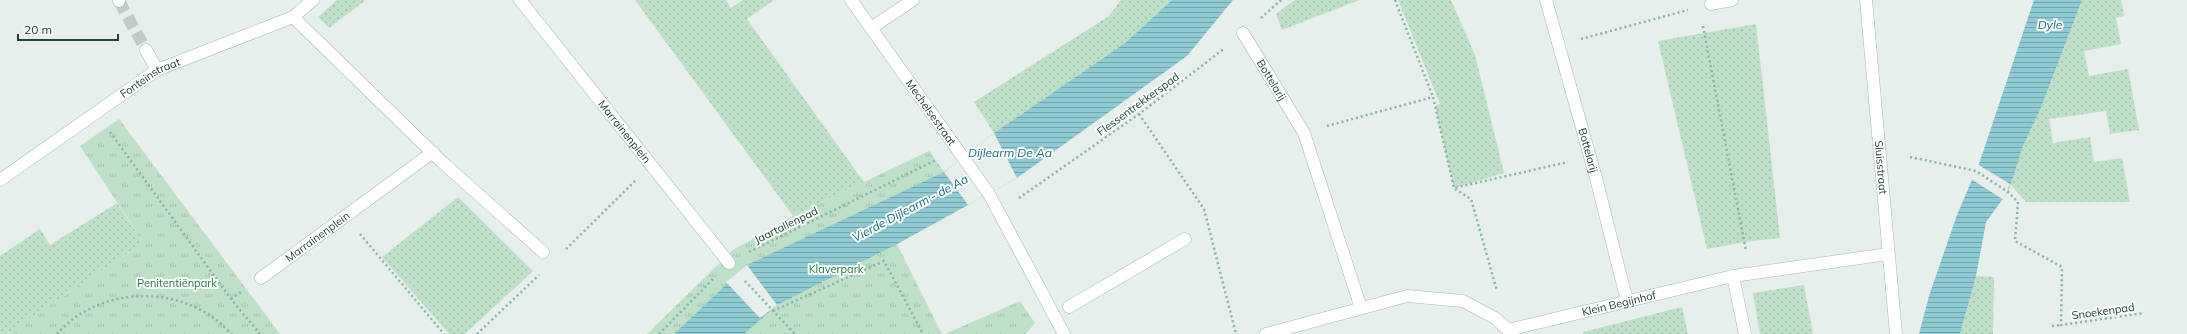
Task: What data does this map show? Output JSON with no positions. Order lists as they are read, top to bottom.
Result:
{
  "streets": {
    "street": [
      "Fonteinstraat",
      "Bottelarij",
      "Mechelsestraat",
      "Marrainenplein",
      "Sluisstraat",
      "Klein Begijnhof"
    ],
    "path": ["Flessentrekkerspad", "Jaartallenpad", "Snoekenpad"]
  },
  "crossings": [
    ["Bottelarij", "Flessentrekkerspad"],
    ["Bottelarij", "Klein Begijnhof"],
    ["Flessentrekkerspad", "Mechelsestraat"],
    ["Marrainenplein", "Jaartallenpad"],
    ["Sluisstraat", "Klein Begijnhof"]
  ],
  "water": ["Dyle", "Dijlearm De Aa", "Vierde Dijlearm - de Aa"],
  "parks": ["Klaverpark", "Penitentiënpark"],
  "scale_bar": "20 m"
}
